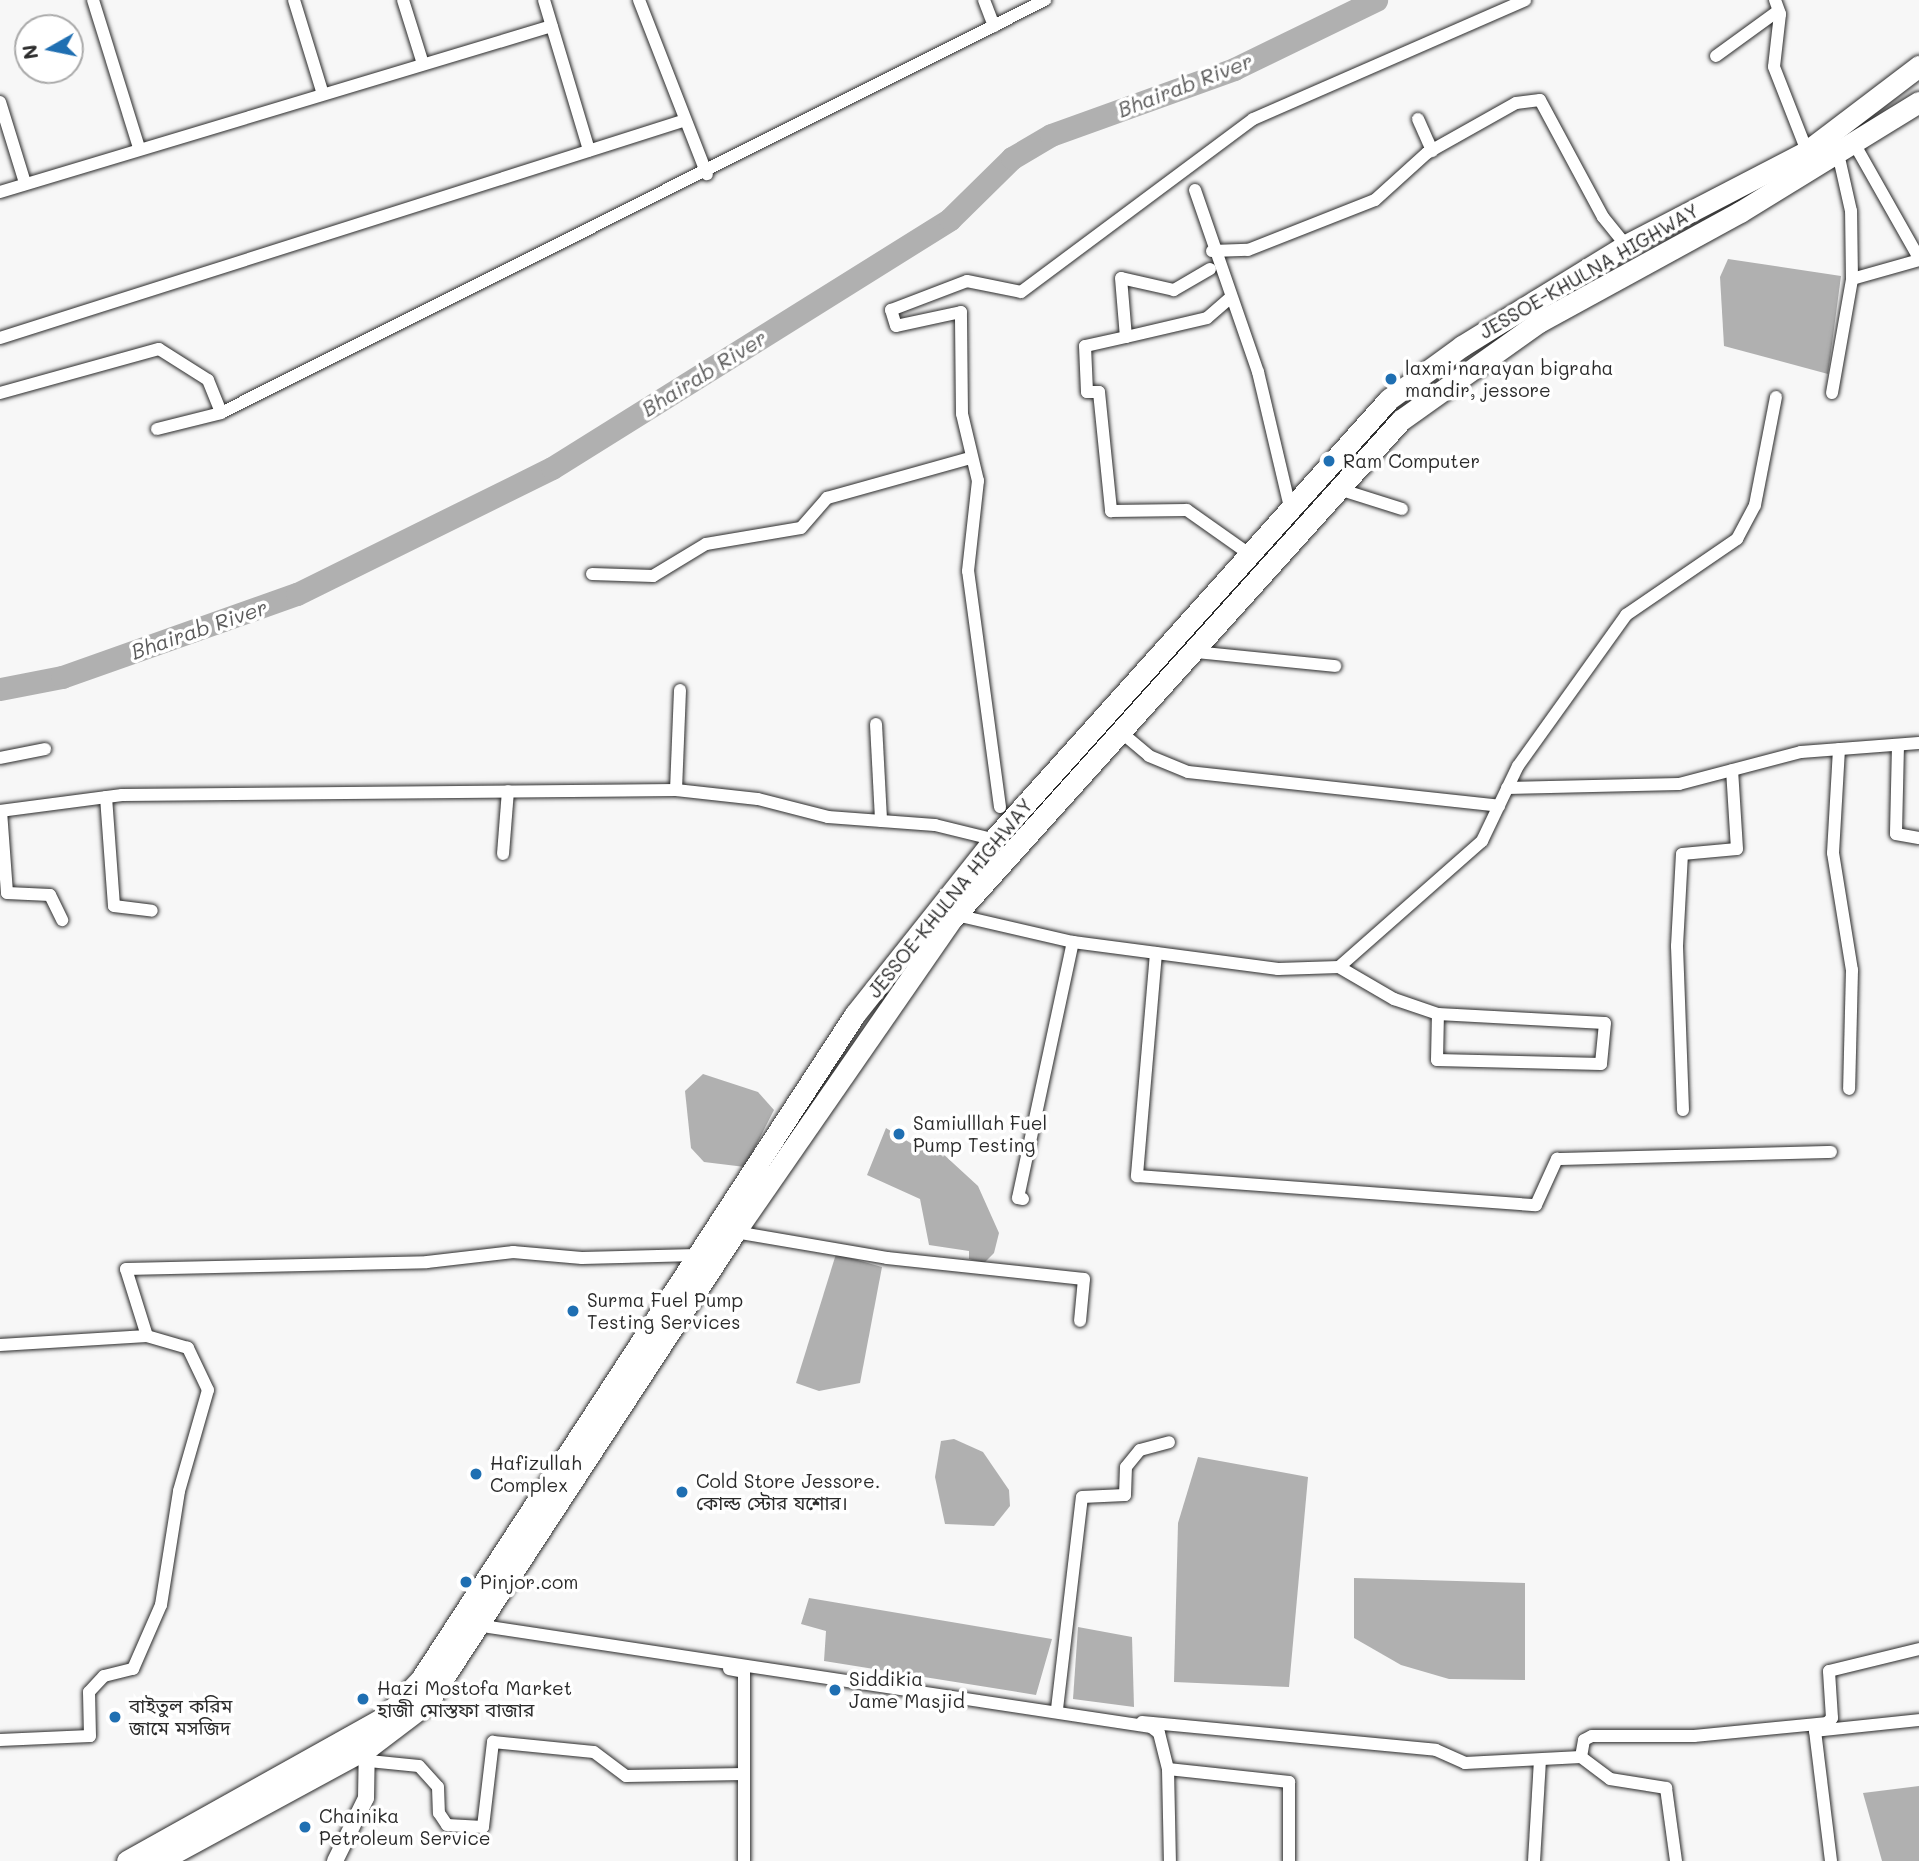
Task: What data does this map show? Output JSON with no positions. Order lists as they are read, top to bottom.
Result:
{
  "streets": {
    "highway": ["JESSOE-KHULNA HIGHWAY"]
  },
  "water": ["Bhairab River"],
  "places": [
    "laxmi narayan bigraha mandir, jessore",
    "Ram Computer",
    "Samiulllah Fuel Pump Testing",
    "Surma Fuel Pump Testing Services",
    "Hafizullah Complex",
    "Cold Store Jessore. কোল্ড স্টোর যশোর।",
    "Pinjor.com",
    "Siddikia Jame Masjid",
    "Hazi Mostofa Market হাজী মোস্তফা বাজার",
    "বাইতুল করিম জামে মসজিদ",
    "Chainika Petroleum Service"
  ],
  "north": "left"
}
